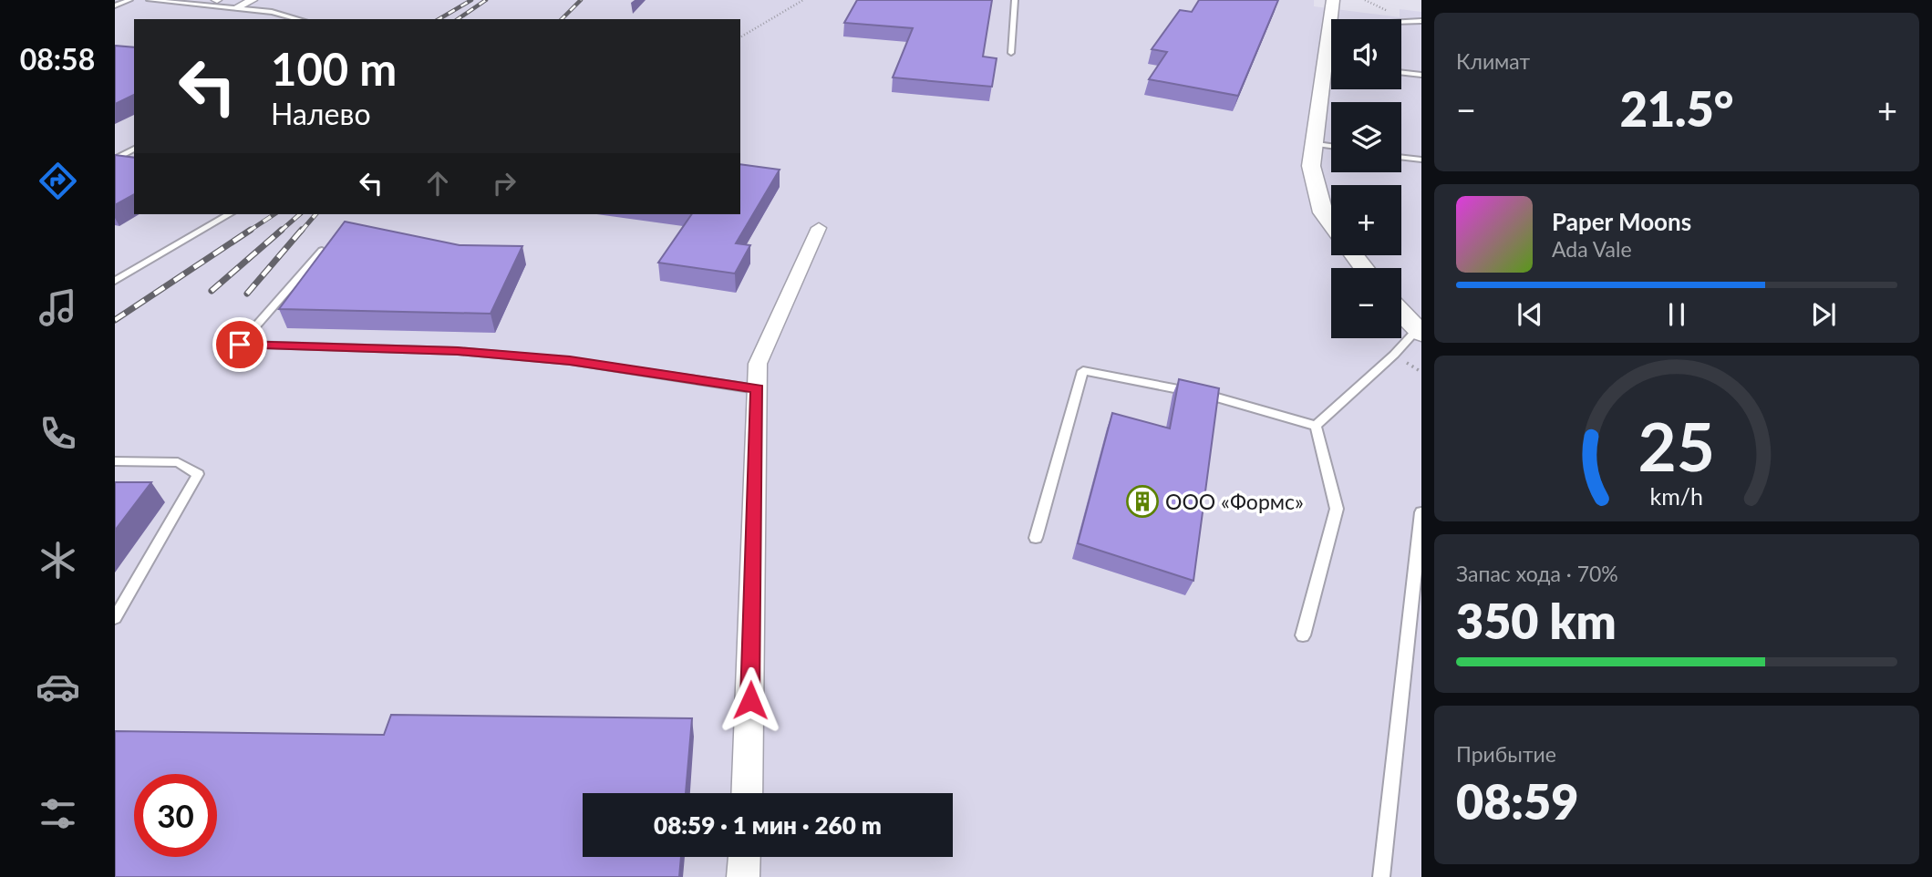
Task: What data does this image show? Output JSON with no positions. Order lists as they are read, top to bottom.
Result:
{
  "places": {
    "building": ["ООО «Формс»"]
  },
  "page": {
    "tabs": "08:58",
    "tile": [
      "Климат",
      ["Запас хода · 70%", "350 km"],
      ["Прибытие", "08:59"]
    ],
    "map_buttons": ["+", "−"],
    "turn": ["100 m", "Налево"],
    "heat": ["−", "21.5°", "+"],
    "song": ["Paper Moons", "Ada Vale"],
    "limit": "30",
    "trip": "08:59 · 1 мин · 260 m",
    "gauge": ["25", "km/h"]
  }
}
